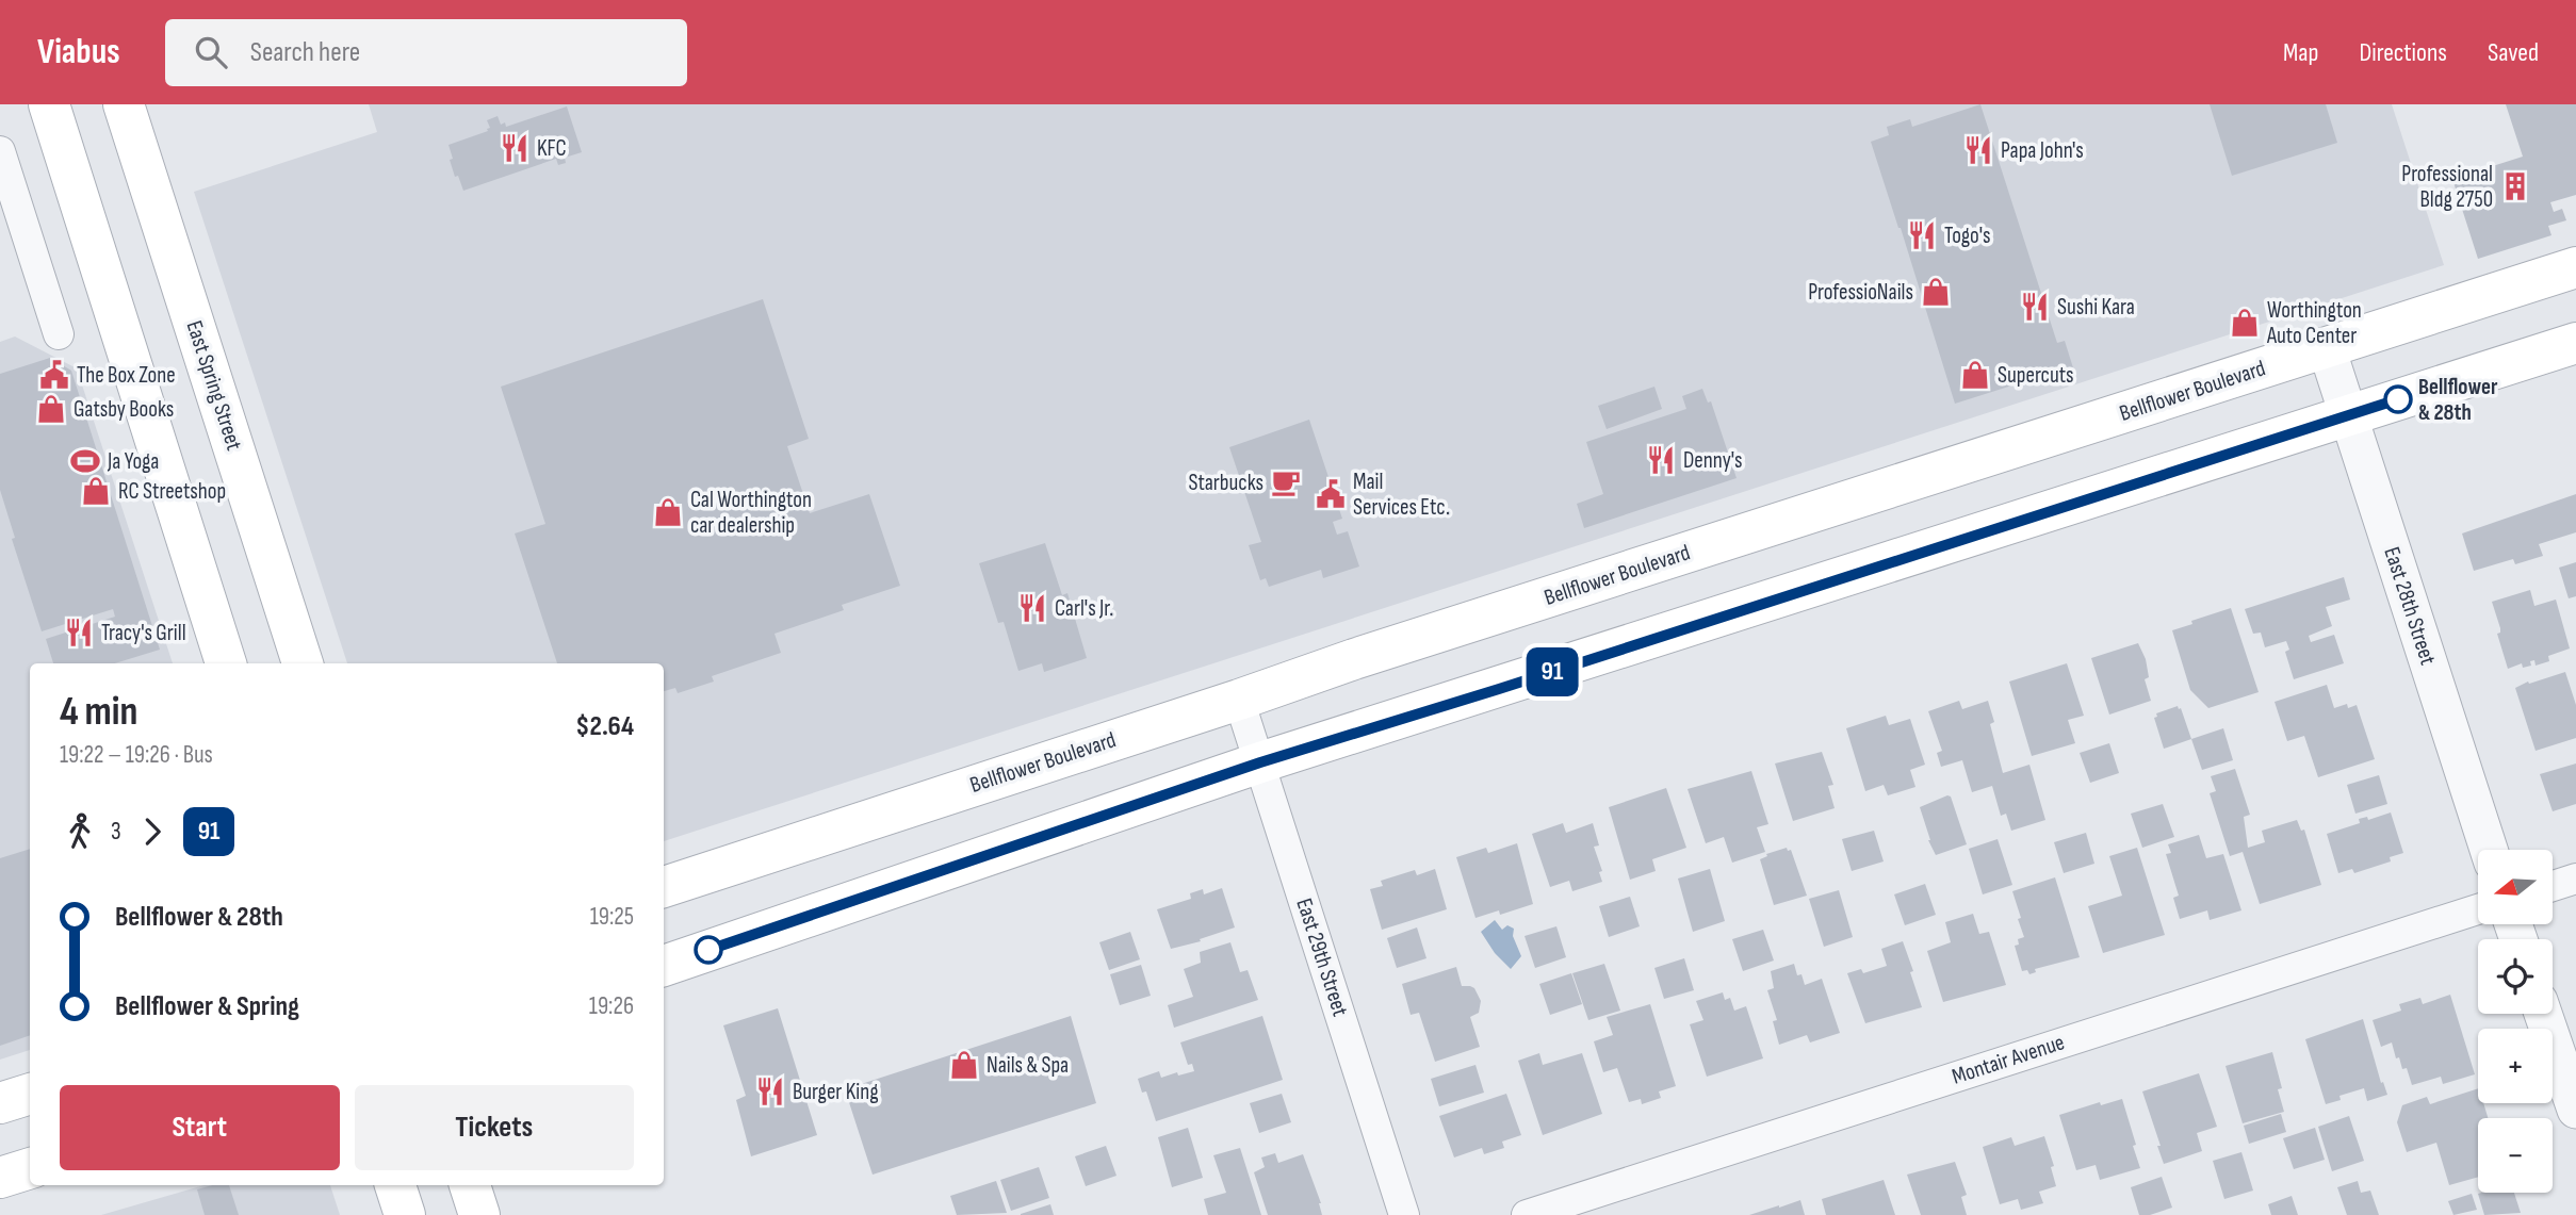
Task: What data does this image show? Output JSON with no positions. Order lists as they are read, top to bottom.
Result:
{
  "streets": {
    "main road": ["East Spring Street", "Bellflower Boulevard"],
    "street": ["East 28th Street", "East 29th Street", "Montair Avenue"]
  },
  "crossings": [
    ["Bellflower Boulevard", "East 28th Street"],
    ["Bellflower Boulevard", "East 29th Street"]
  ],
  "places": {
    "restaurant": [
      "KFC",
      "Papa John's",
      "Togo's",
      "Sushi Kara",
      "Denny's",
      "Carl's Jr.",
      "Tracy's Grill",
      "Burger King"
    ],
    "building": ["Professional Bldg 2750"],
    "shop": [
      "ProfessioNails",
      "Worthington Auto Center",
      "Supercuts",
      "Gatsby Books",
      "RC Streetshop",
      "Cal Worthington car dealership",
      "Nails & Spa"
    ],
    "public building": ["The Box Zone", "Mail Services Etc."],
    "other": ["Bellflower & 28th"],
    "sports": ["Ja Yoga"],
    "cafe": ["Starbucks"]
  },
  "lines": ["bus line 91"],
  "north": "left",
  "page": {
    "header": "Viabus",
    "search": "Search here",
    "nav": ["Map", "Directions", "Saved"],
    "on_map": "91",
    "heading": ["4 min", "19:22 – 19:26 · Bus", "$2.64"],
    "legs": ["3", "91"],
    "map_buttons": ["+", "−"],
    "list": [
      {
        "name": "Bellflower & 28th",
        "value": "19:25"
      },
      {
        "name": "Bellflower & Spring",
        "value": "19:26"
      }
    ],
    "buttons": ["Start", "Tickets"]
  }
}
